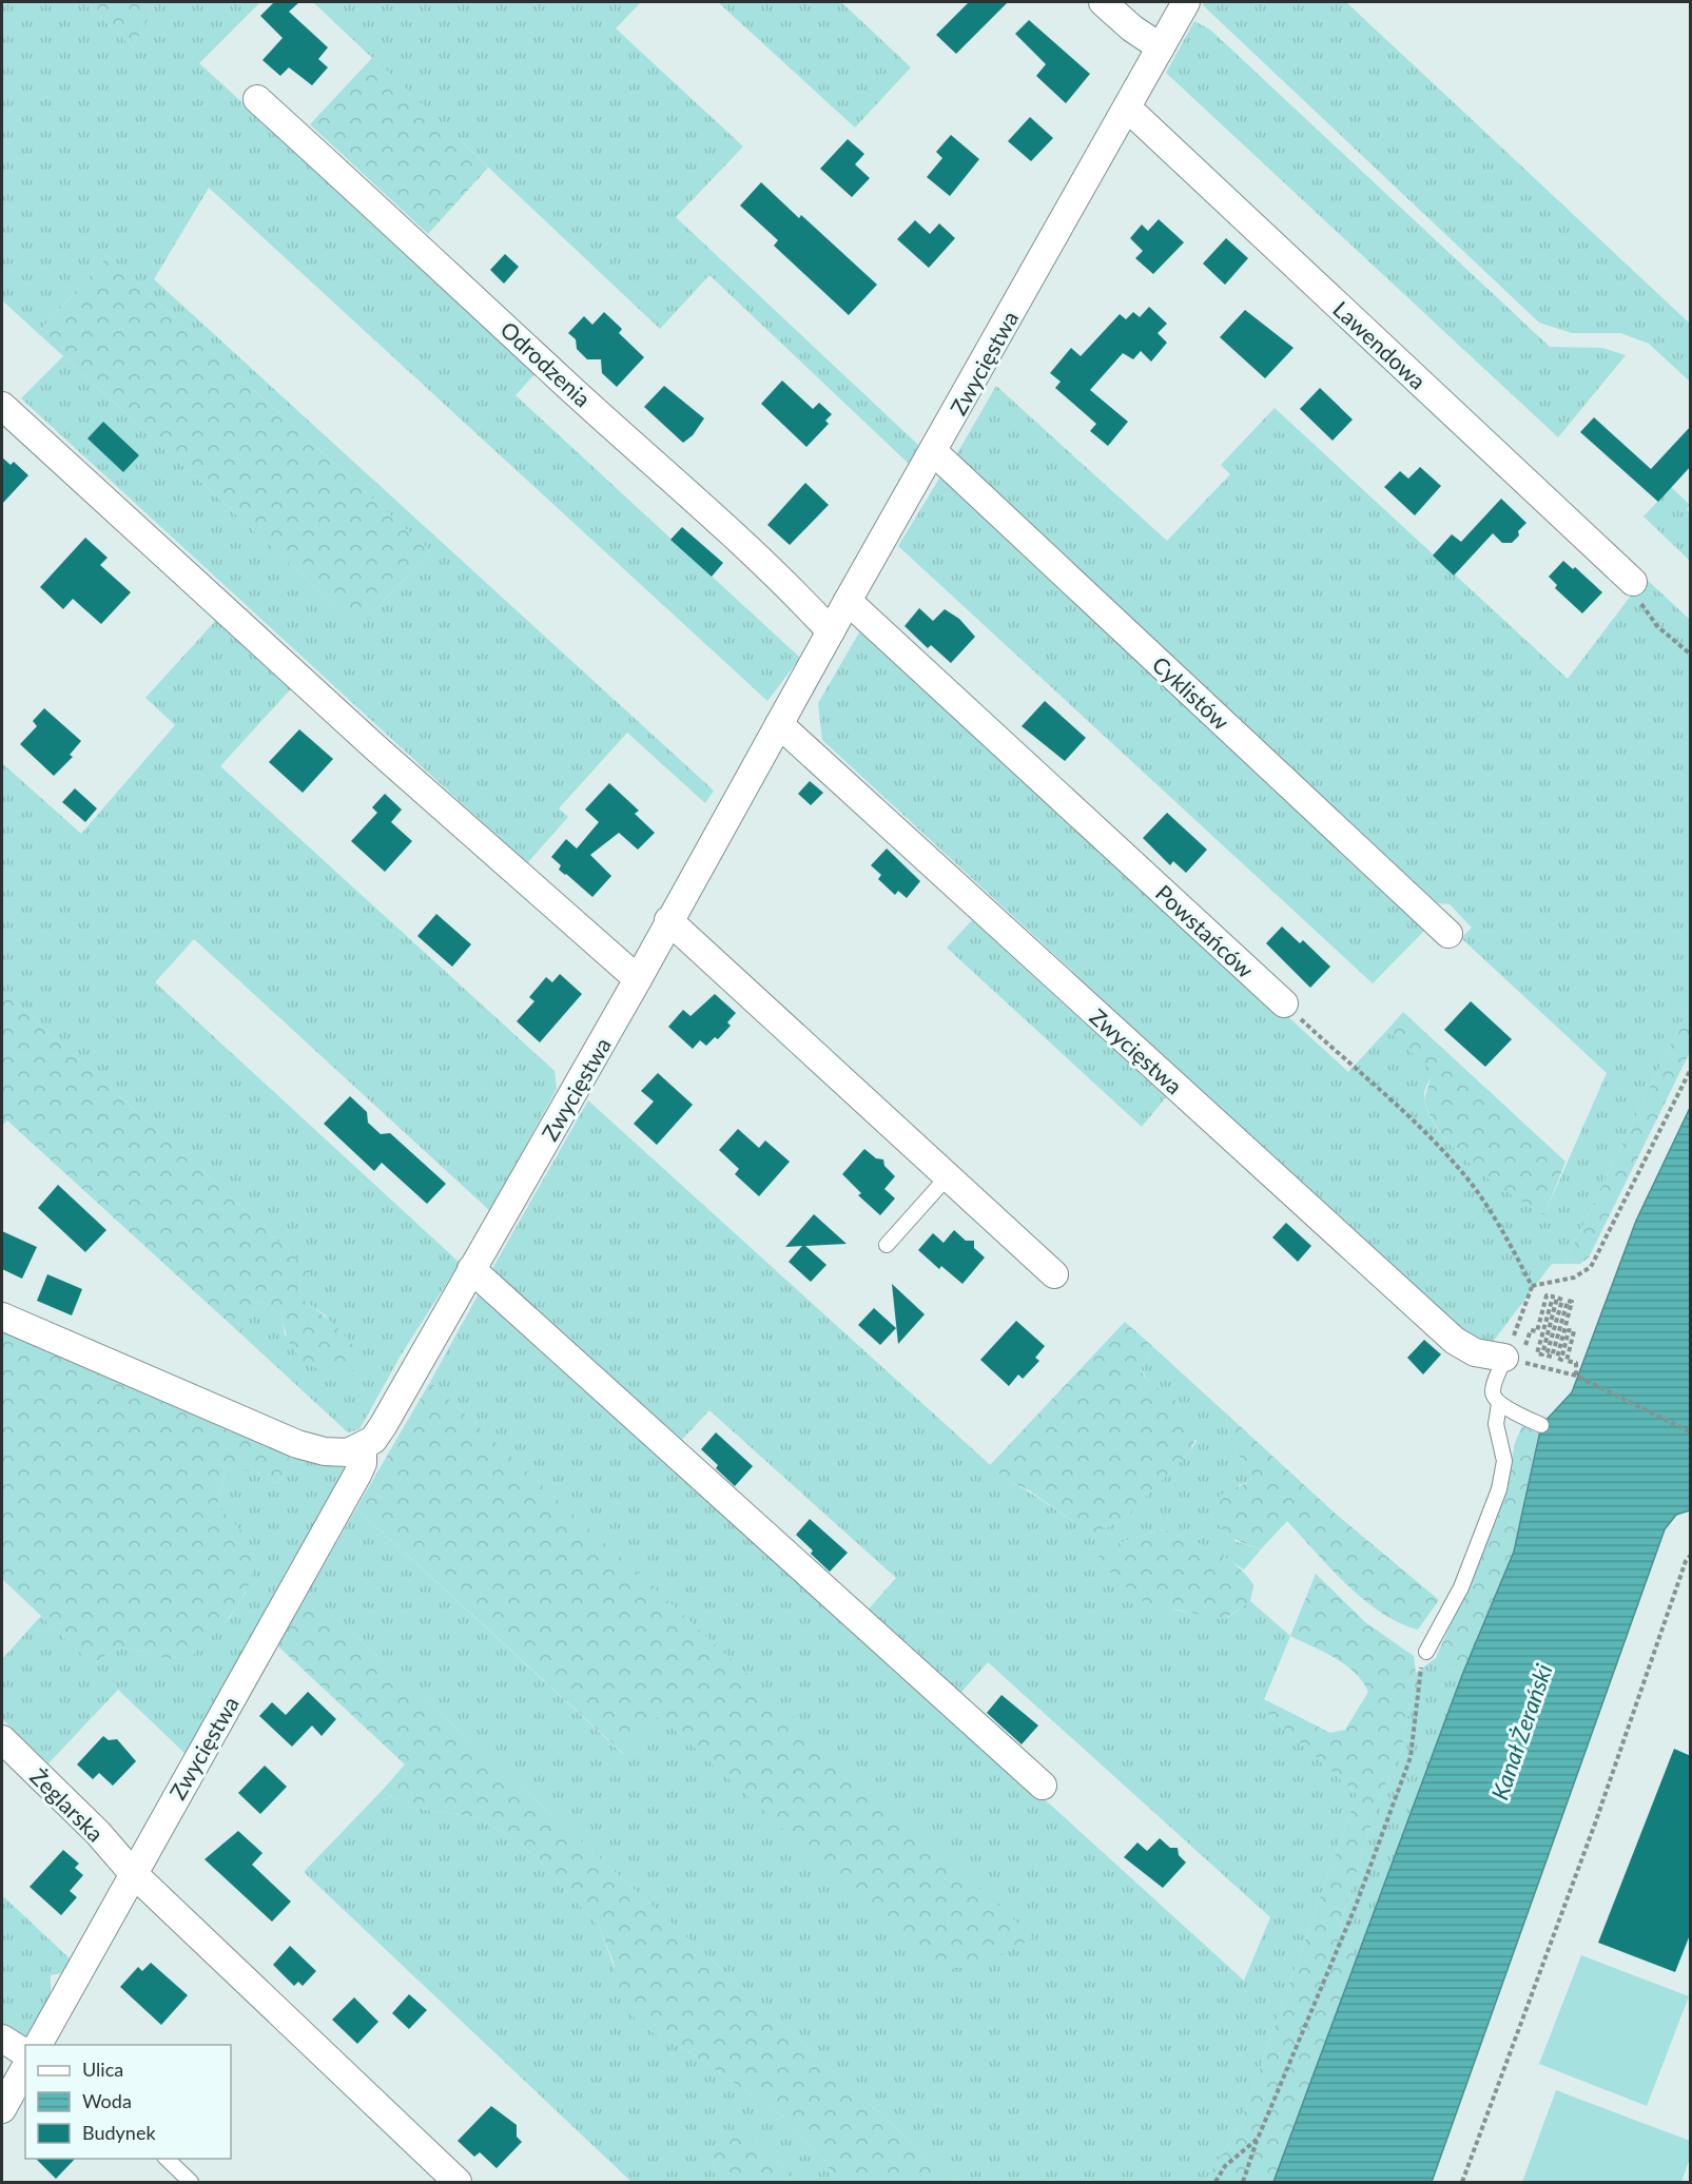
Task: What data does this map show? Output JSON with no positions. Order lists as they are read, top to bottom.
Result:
{
  "streets": {
    "street": [
      "Lawendowa",
      "Zwycięstwa",
      "Odrodzenia",
      "Cyklistów",
      "Powstańców",
      "Żeglarska"
    ]
  },
  "crossings": [
    ["Lawendowa", "Zwycięstwa"],
    ["Zwycięstwa", "Odrodzenia"],
    ["Zwycięstwa", "Cyklistów"],
    ["Zwycięstwa", "Powstańców"],
    ["Zwycięstwa", "Żeglarska"]
  ],
  "water": ["Kanał Żerański"],
  "legend": ["Ulica", "Woda", "Budynek"]
}
